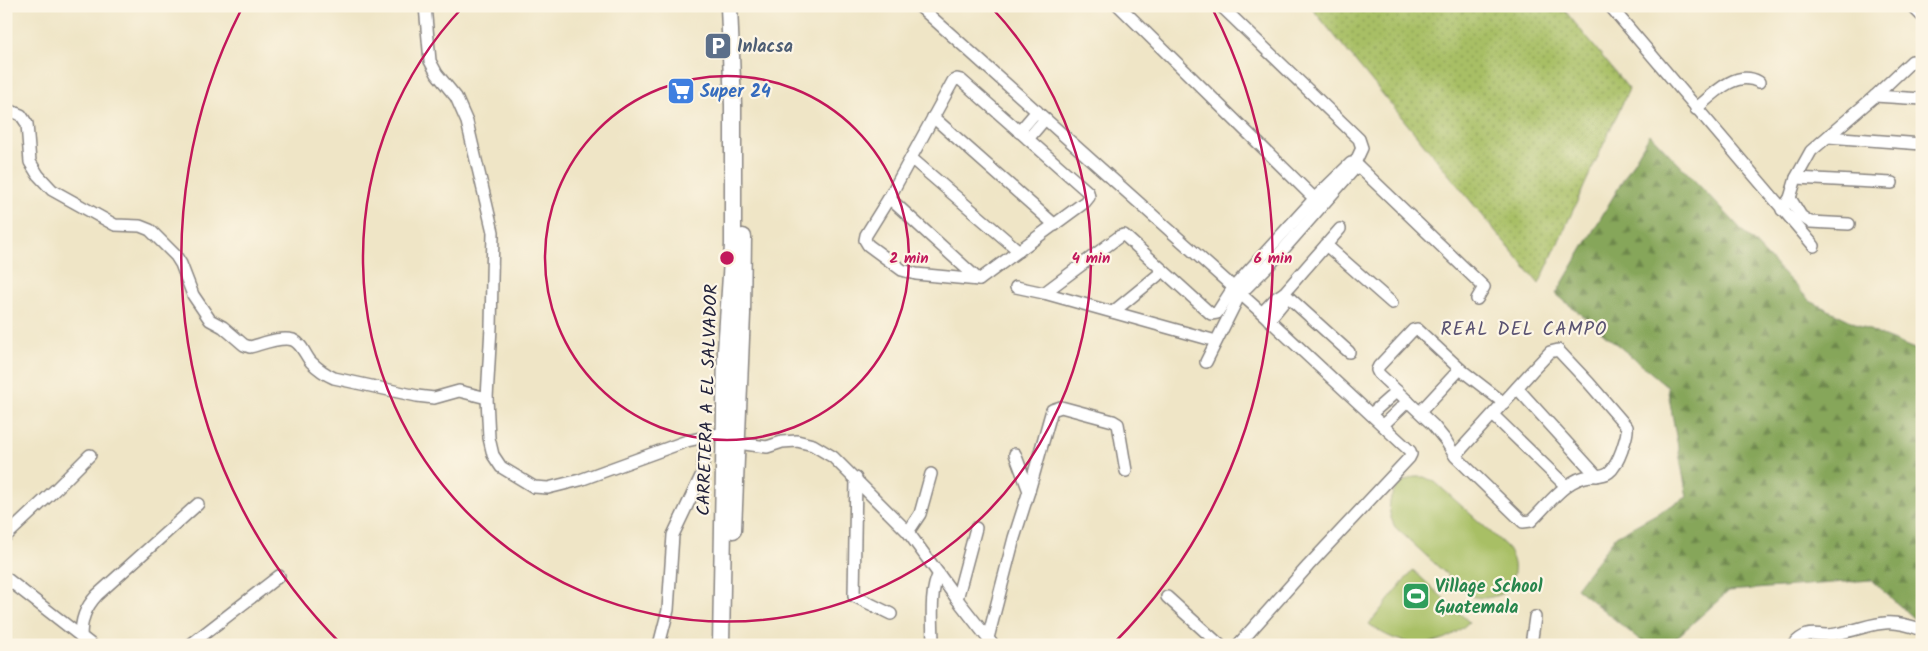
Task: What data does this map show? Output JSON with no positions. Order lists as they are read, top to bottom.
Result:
{
  "streets": {
    "highway": ["CARRETERA A EL SALVADOR"]
  },
  "districts": ["REAL DEL CAMPO"],
  "places": {
    "parking": ["Inlacsa"],
    "supermarket": ["Super 24"],
    "sports": ["Village School Guatemala"]
  },
  "rings": ["2 min", "4 min", "6 min"]
}
